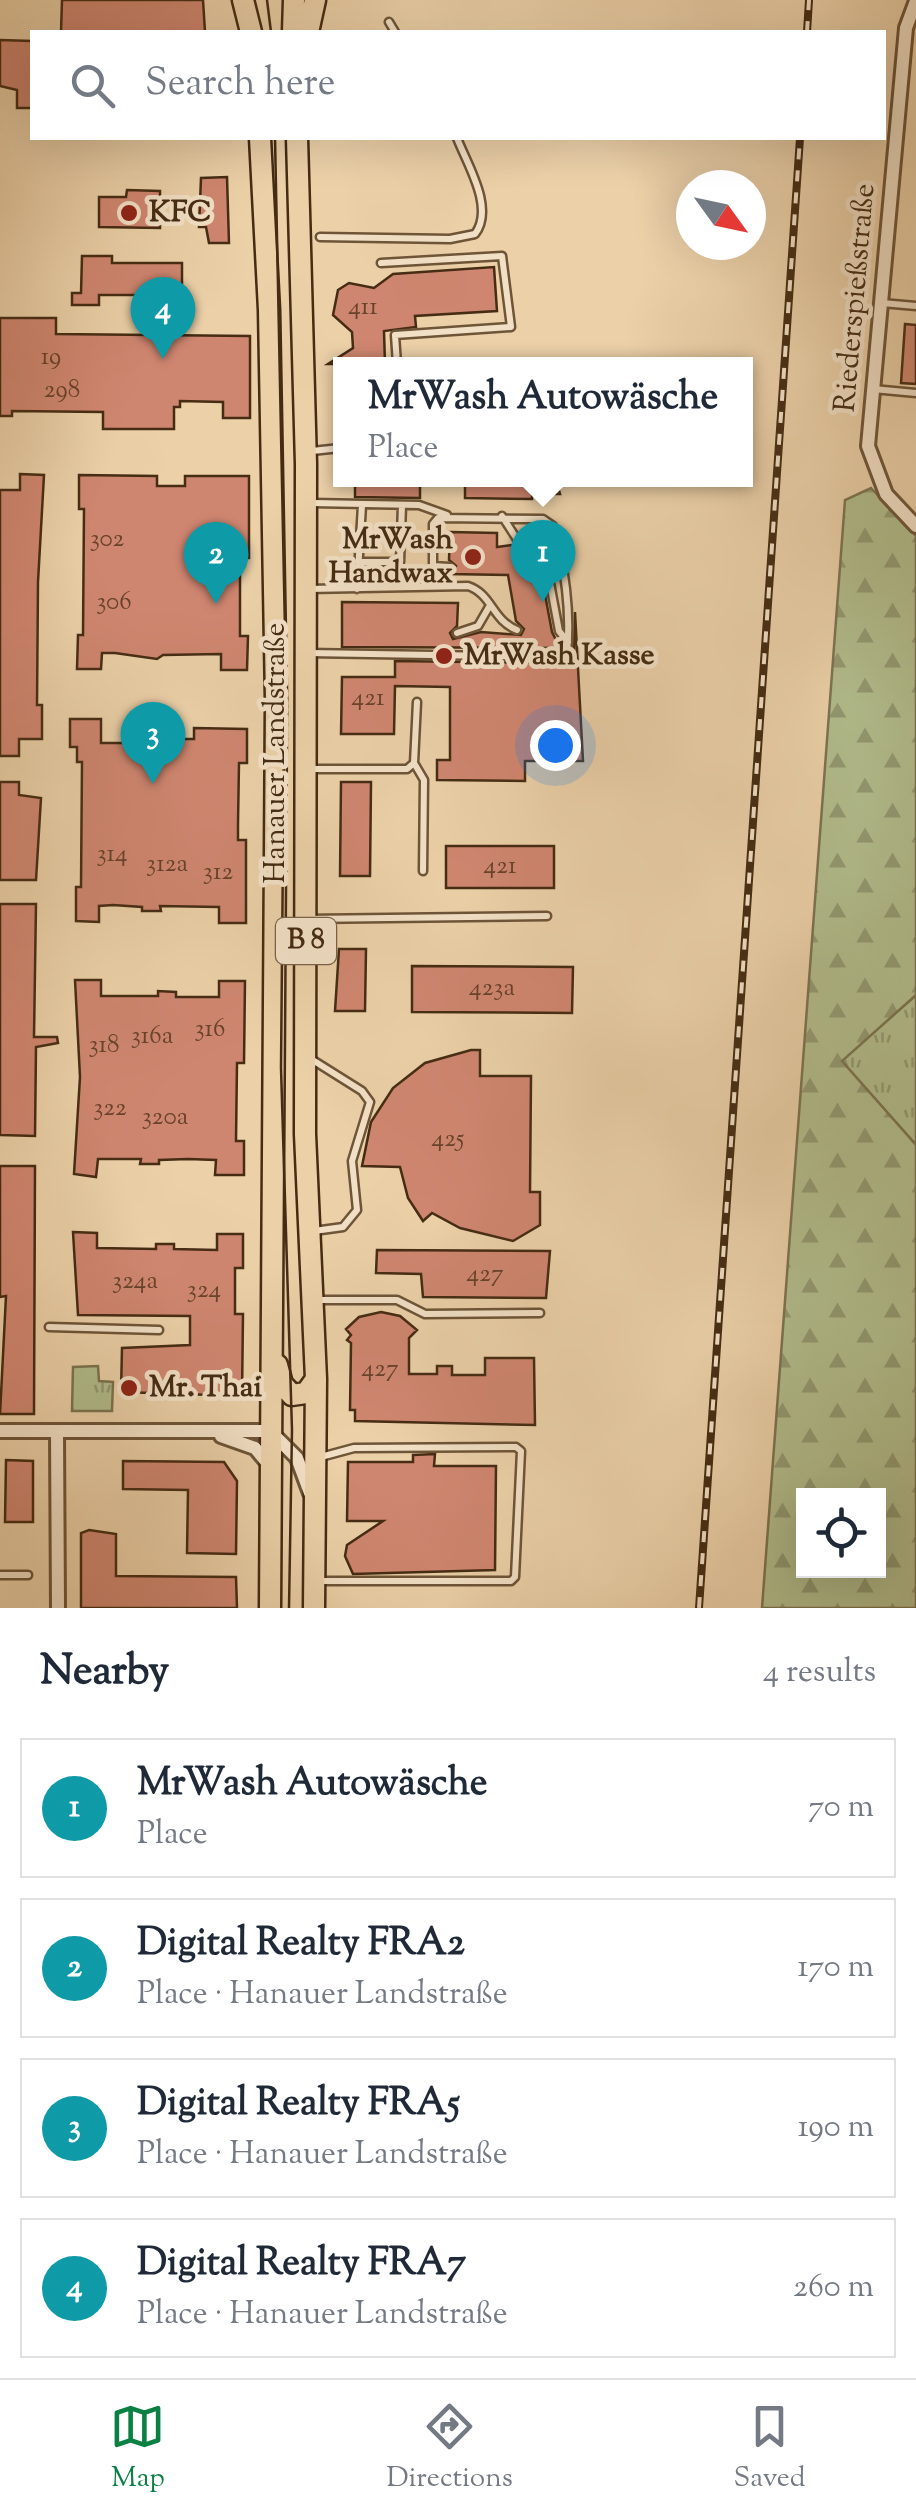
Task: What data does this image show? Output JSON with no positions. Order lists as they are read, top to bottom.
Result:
{
  "streets": {
    "main road": ["Hanauer Landstraße", "B 8"],
    "street": ["Riederspießstraße"]
  },
  "places": [
    "KFC",
    "MrWash Handwax",
    "MrWash Kasse",
    "Mr. Thai"
  ],
  "house_numbers": [
    "411",
    "19",
    "298",
    "302",
    "306",
    "421",
    "314",
    "312a",
    "421",
    "312",
    "423a",
    "316",
    "316a",
    "318",
    "322",
    "320a",
    "425",
    "427",
    "324a",
    "324",
    "427"
  ],
  "north": "bottom right",
  "page": {
    "search": "Search here",
    "pins": [
      "4",
      "1",
      "2",
      "3"
    ],
    "popup": ["MrWash Autowäsche", "Place"],
    "heading": ["Nearby", "4 results"],
    "list": [
      {
        "mark": "1",
        "name": "MrWash Autowäsche",
        "note": "Place",
        "value": "70 m"
      },
      {
        "mark": "2",
        "name": "Digital Realty FRA2",
        "note": "Place · Hanauer Landstraße",
        "value": "170 m"
      },
      {
        "mark": "3",
        "name": "Digital Realty FRA5",
        "note": "Place · Hanauer Landstraße",
        "value": "190 m"
      },
      {
        "mark": "4",
        "name": "Digital Realty FRA7",
        "note": "Place · Hanauer Landstraße",
        "value": "260 m"
      }
    ],
    "nav": ["Map", "Directions", "Saved"]
  }
}
